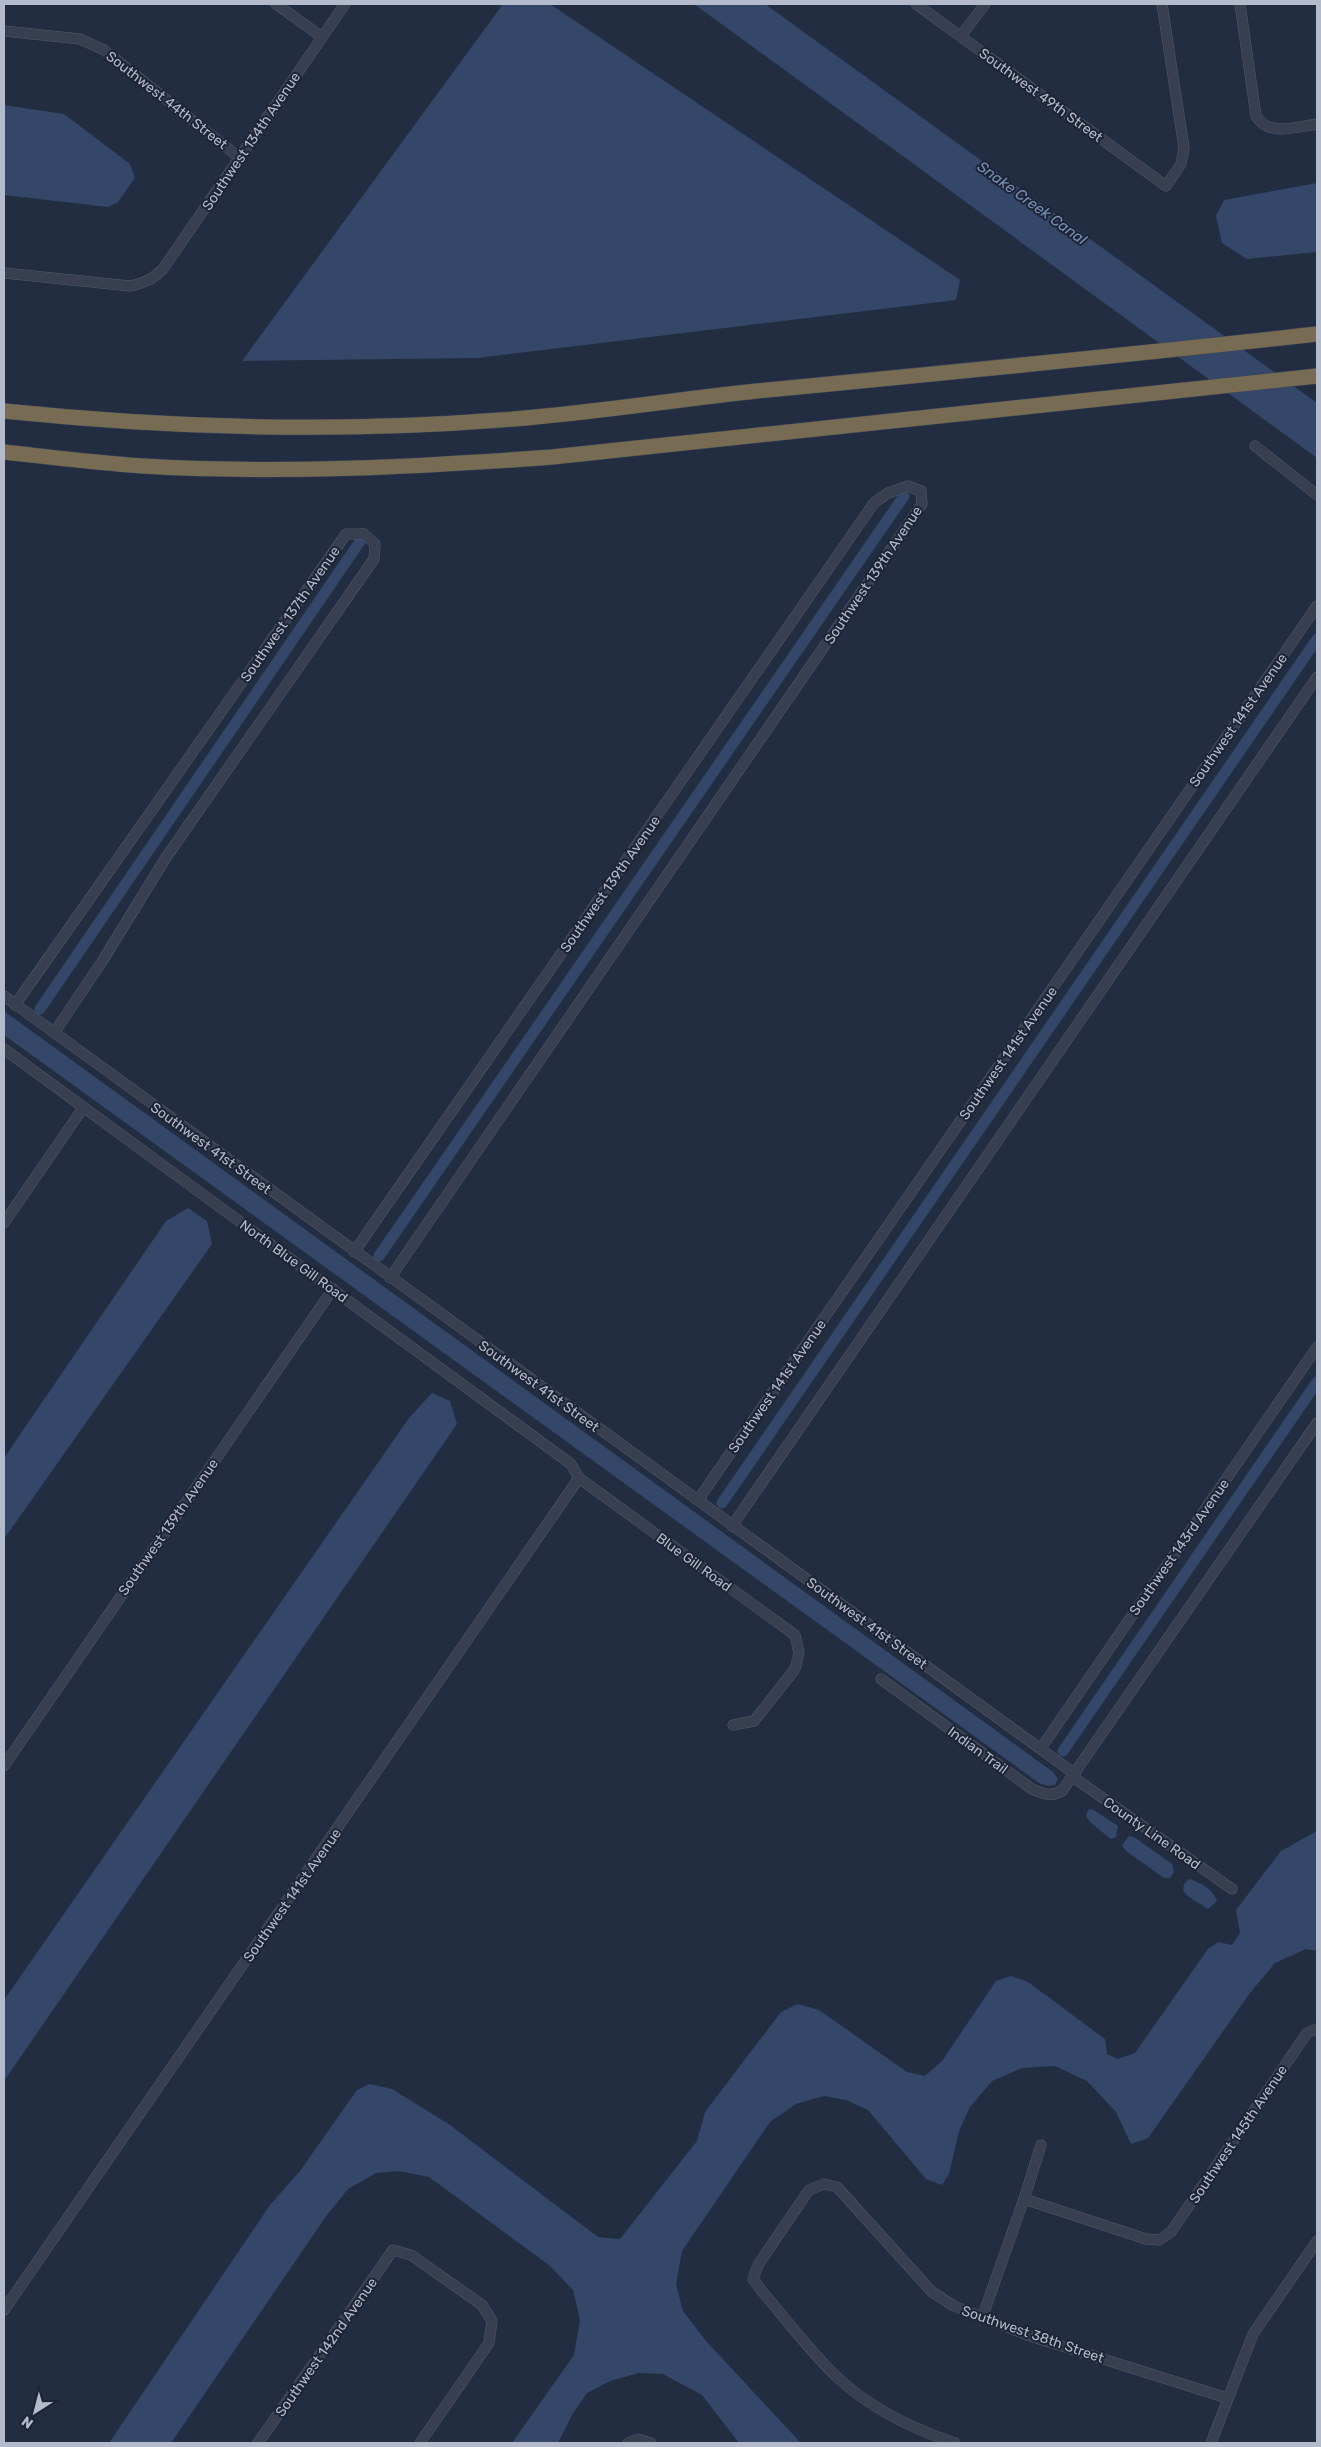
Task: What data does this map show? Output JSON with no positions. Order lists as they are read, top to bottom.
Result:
{
  "streets": {
    "street": [
      "Southwest 49th Street",
      "Southwest 44th Street",
      "Southwest 134th Avenue",
      "Southwest 139th Avenue",
      "Southwest 137th Avenue",
      "Southwest 141st Avenue",
      "Southwest 41st Street",
      "North Blue Gill Road",
      "Southwest 143rd Avenue",
      "Blue Gill Road",
      "Indian Trail",
      "County Line Road",
      "Southwest 145th Avenue",
      "Southwest 38th Street",
      "Southwest 142nd Avenue"
    ]
  },
  "crossings": [
    ["Southwest 44th Street", "Southwest 134th Avenue"],
    ["Southwest 139th Avenue", "Southwest 41st Street"],
    ["Southwest 139th Avenue", "North Blue Gill Road"],
    ["Southwest 137th Avenue", "Southwest 41st Street"],
    ["Southwest 141st Avenue", "Southwest 41st Street"],
    ["Southwest 141st Avenue", "North Blue Gill Road"],
    ["Southwest 141st Avenue", "Blue Gill Road"],
    ["Southwest 41st Street", "Southwest 143rd Avenue"],
    ["Southwest 41st Street", "Indian Trail"],
    ["Southwest 41st Street", "County Line Road"],
    ["North Blue Gill Road", "Blue Gill Road"],
    ["Indian Trail", "County Line Road"]
  ],
  "water": ["Snake Creek Canal"],
  "north": "bottom left"
}
